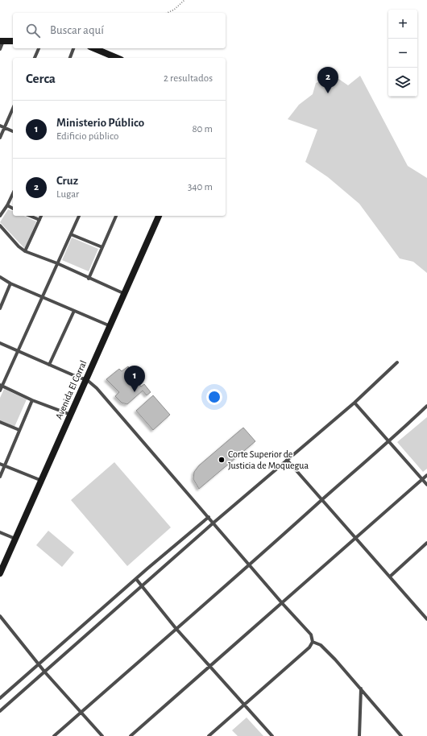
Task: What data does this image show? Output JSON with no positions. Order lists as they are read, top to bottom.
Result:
{
  "streets": {
    "street": ["Avenida El Corral"]
  },
  "places": ["Corte Superior de Justicia de Moquegua"],
  "page": {
    "map_buttons": ["+", "−"],
    "search": "Buscar aquí",
    "heading": ["Cerca", "2 resultados"],
    "pins": ["2", "1"],
    "list": [
      {
        "mark": "1",
        "name": "Ministerio Público",
        "note": "Edificio público",
        "value": "80 m"
      },
      {
        "mark": "2",
        "name": "Cruz",
        "note": "Lugar",
        "value": "340 m"
      }
    ]
  }
}
